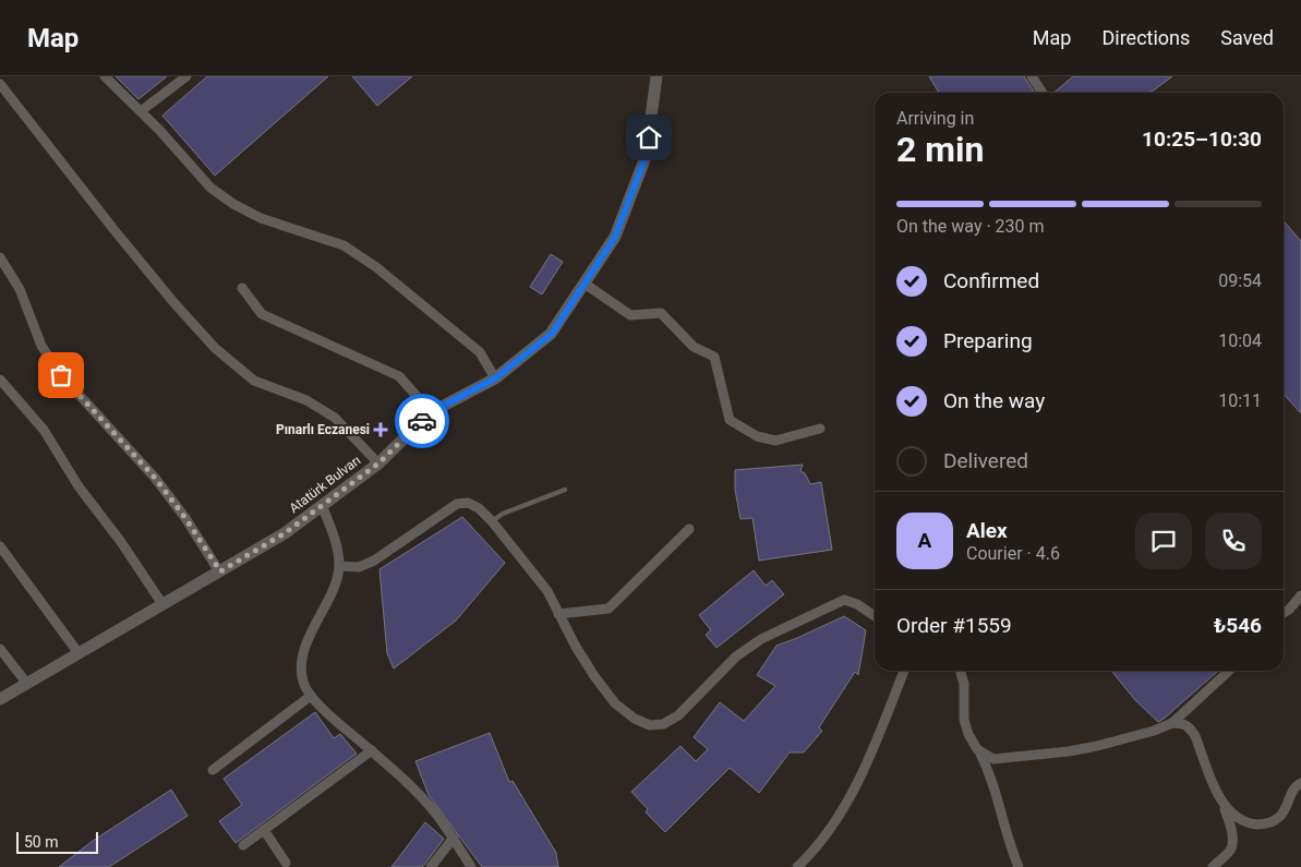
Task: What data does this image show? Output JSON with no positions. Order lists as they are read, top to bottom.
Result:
{
  "streets": {
    "street": ["Atatürk Bulvarı"]
  },
  "places": {
    "health": ["Pınarlı Eczanesi"]
  },
  "scale_bar": "50 m",
  "page": {
    "header": "Map",
    "nav": ["Map", "Directions", "Saved"],
    "heading": ["2 min", "Arriving in", "10:25–10:30"],
    "panel": [
      "Alex",
      "Courier · 4.6",
      "Order #1559",
      "₺546"
    ],
    "bar": "On the way · 230 m",
    "list": [
      ["Confirmed", "09:54"],
      ["Preparing", "10:04"],
      ["On the way", "10:11"],
      "Delivered"
    ],
    "round": "A",
    "scale": "50 m"
  }
}
